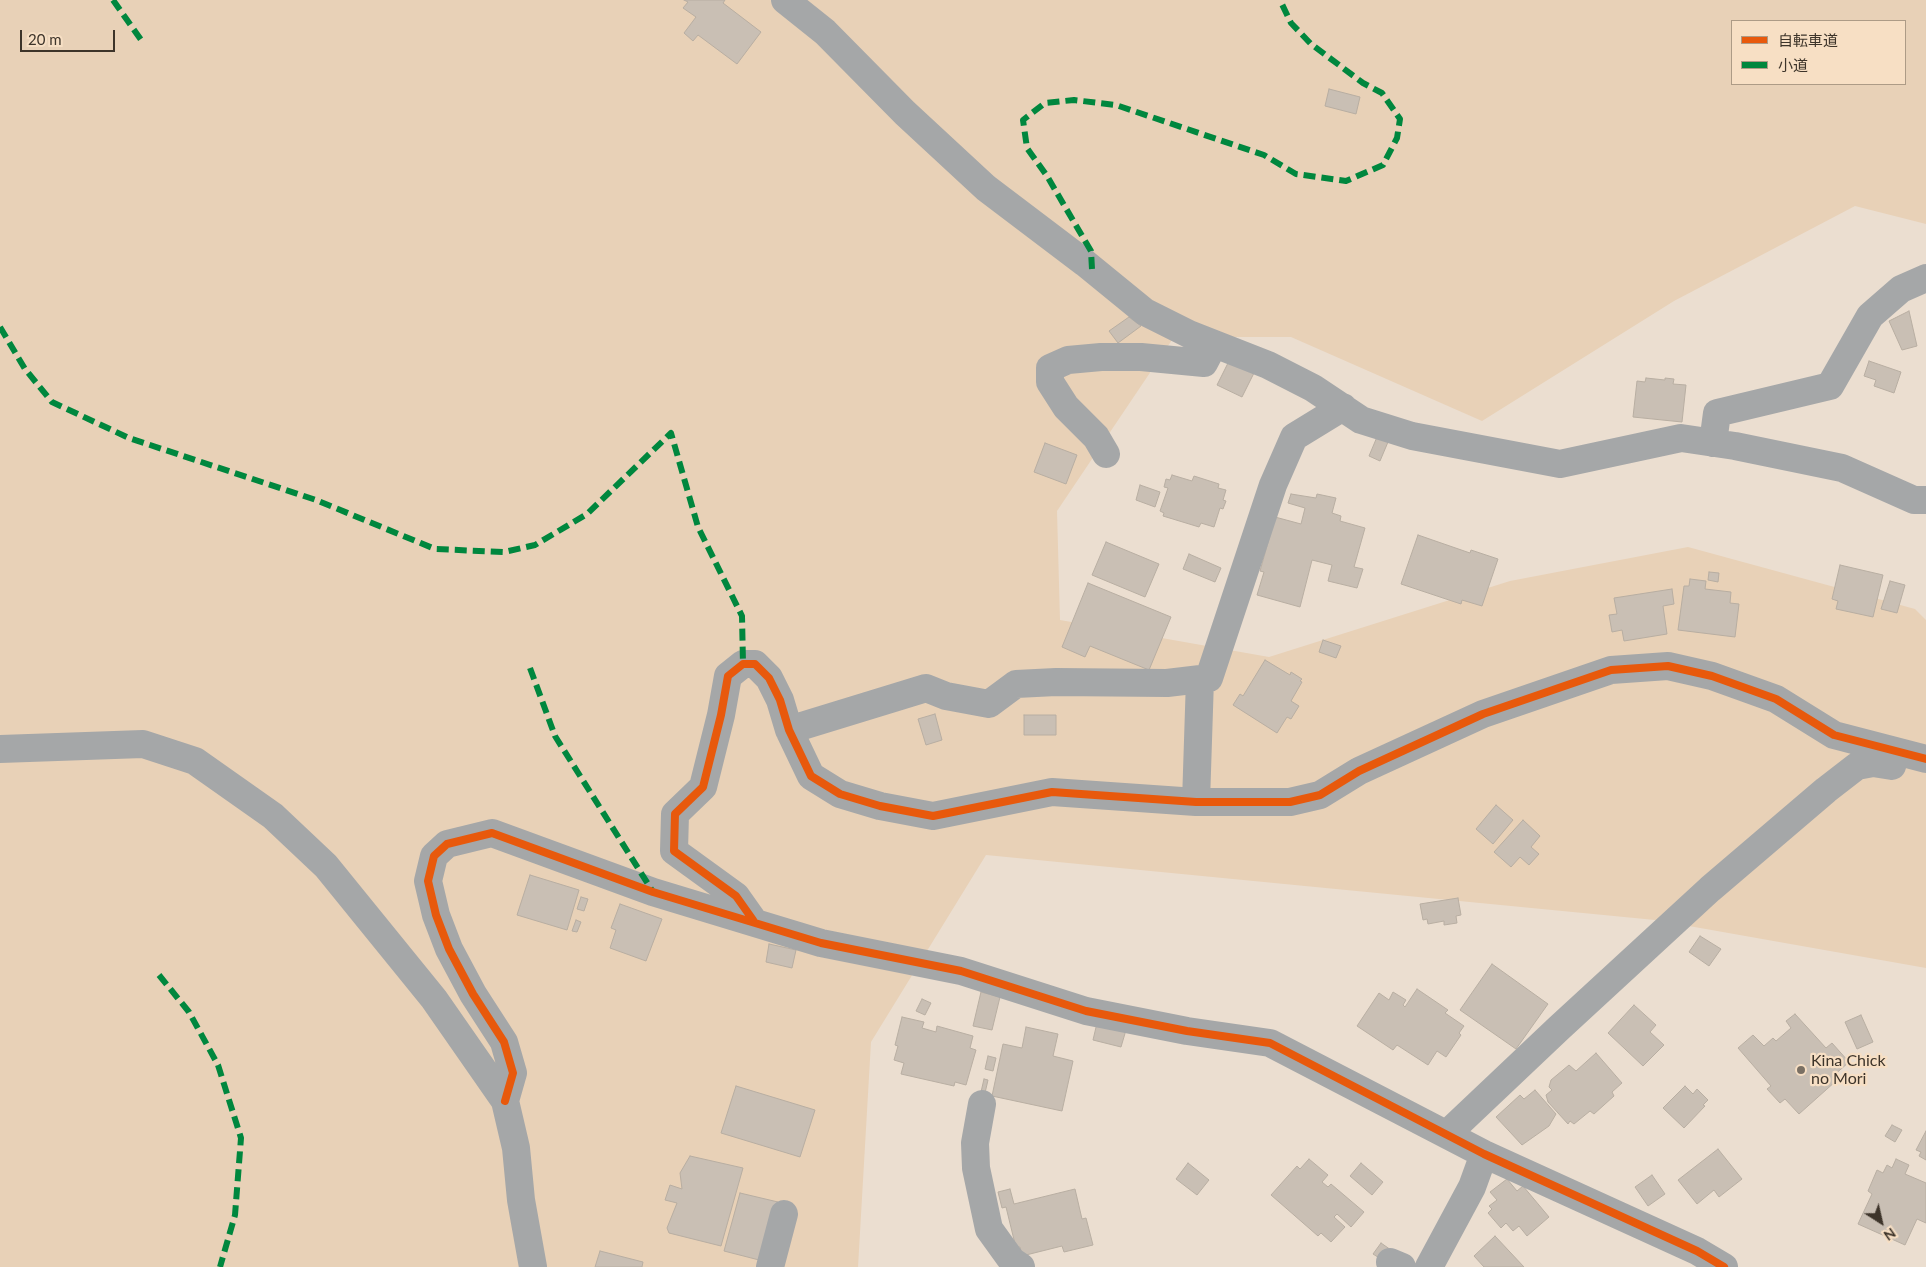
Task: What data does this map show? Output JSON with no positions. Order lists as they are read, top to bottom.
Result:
{
  "places": ["Kina Chick no Mori"],
  "legend": ["自転車道", "小道"],
  "scale_bar": "20 m",
  "north": "bottom right"
}
